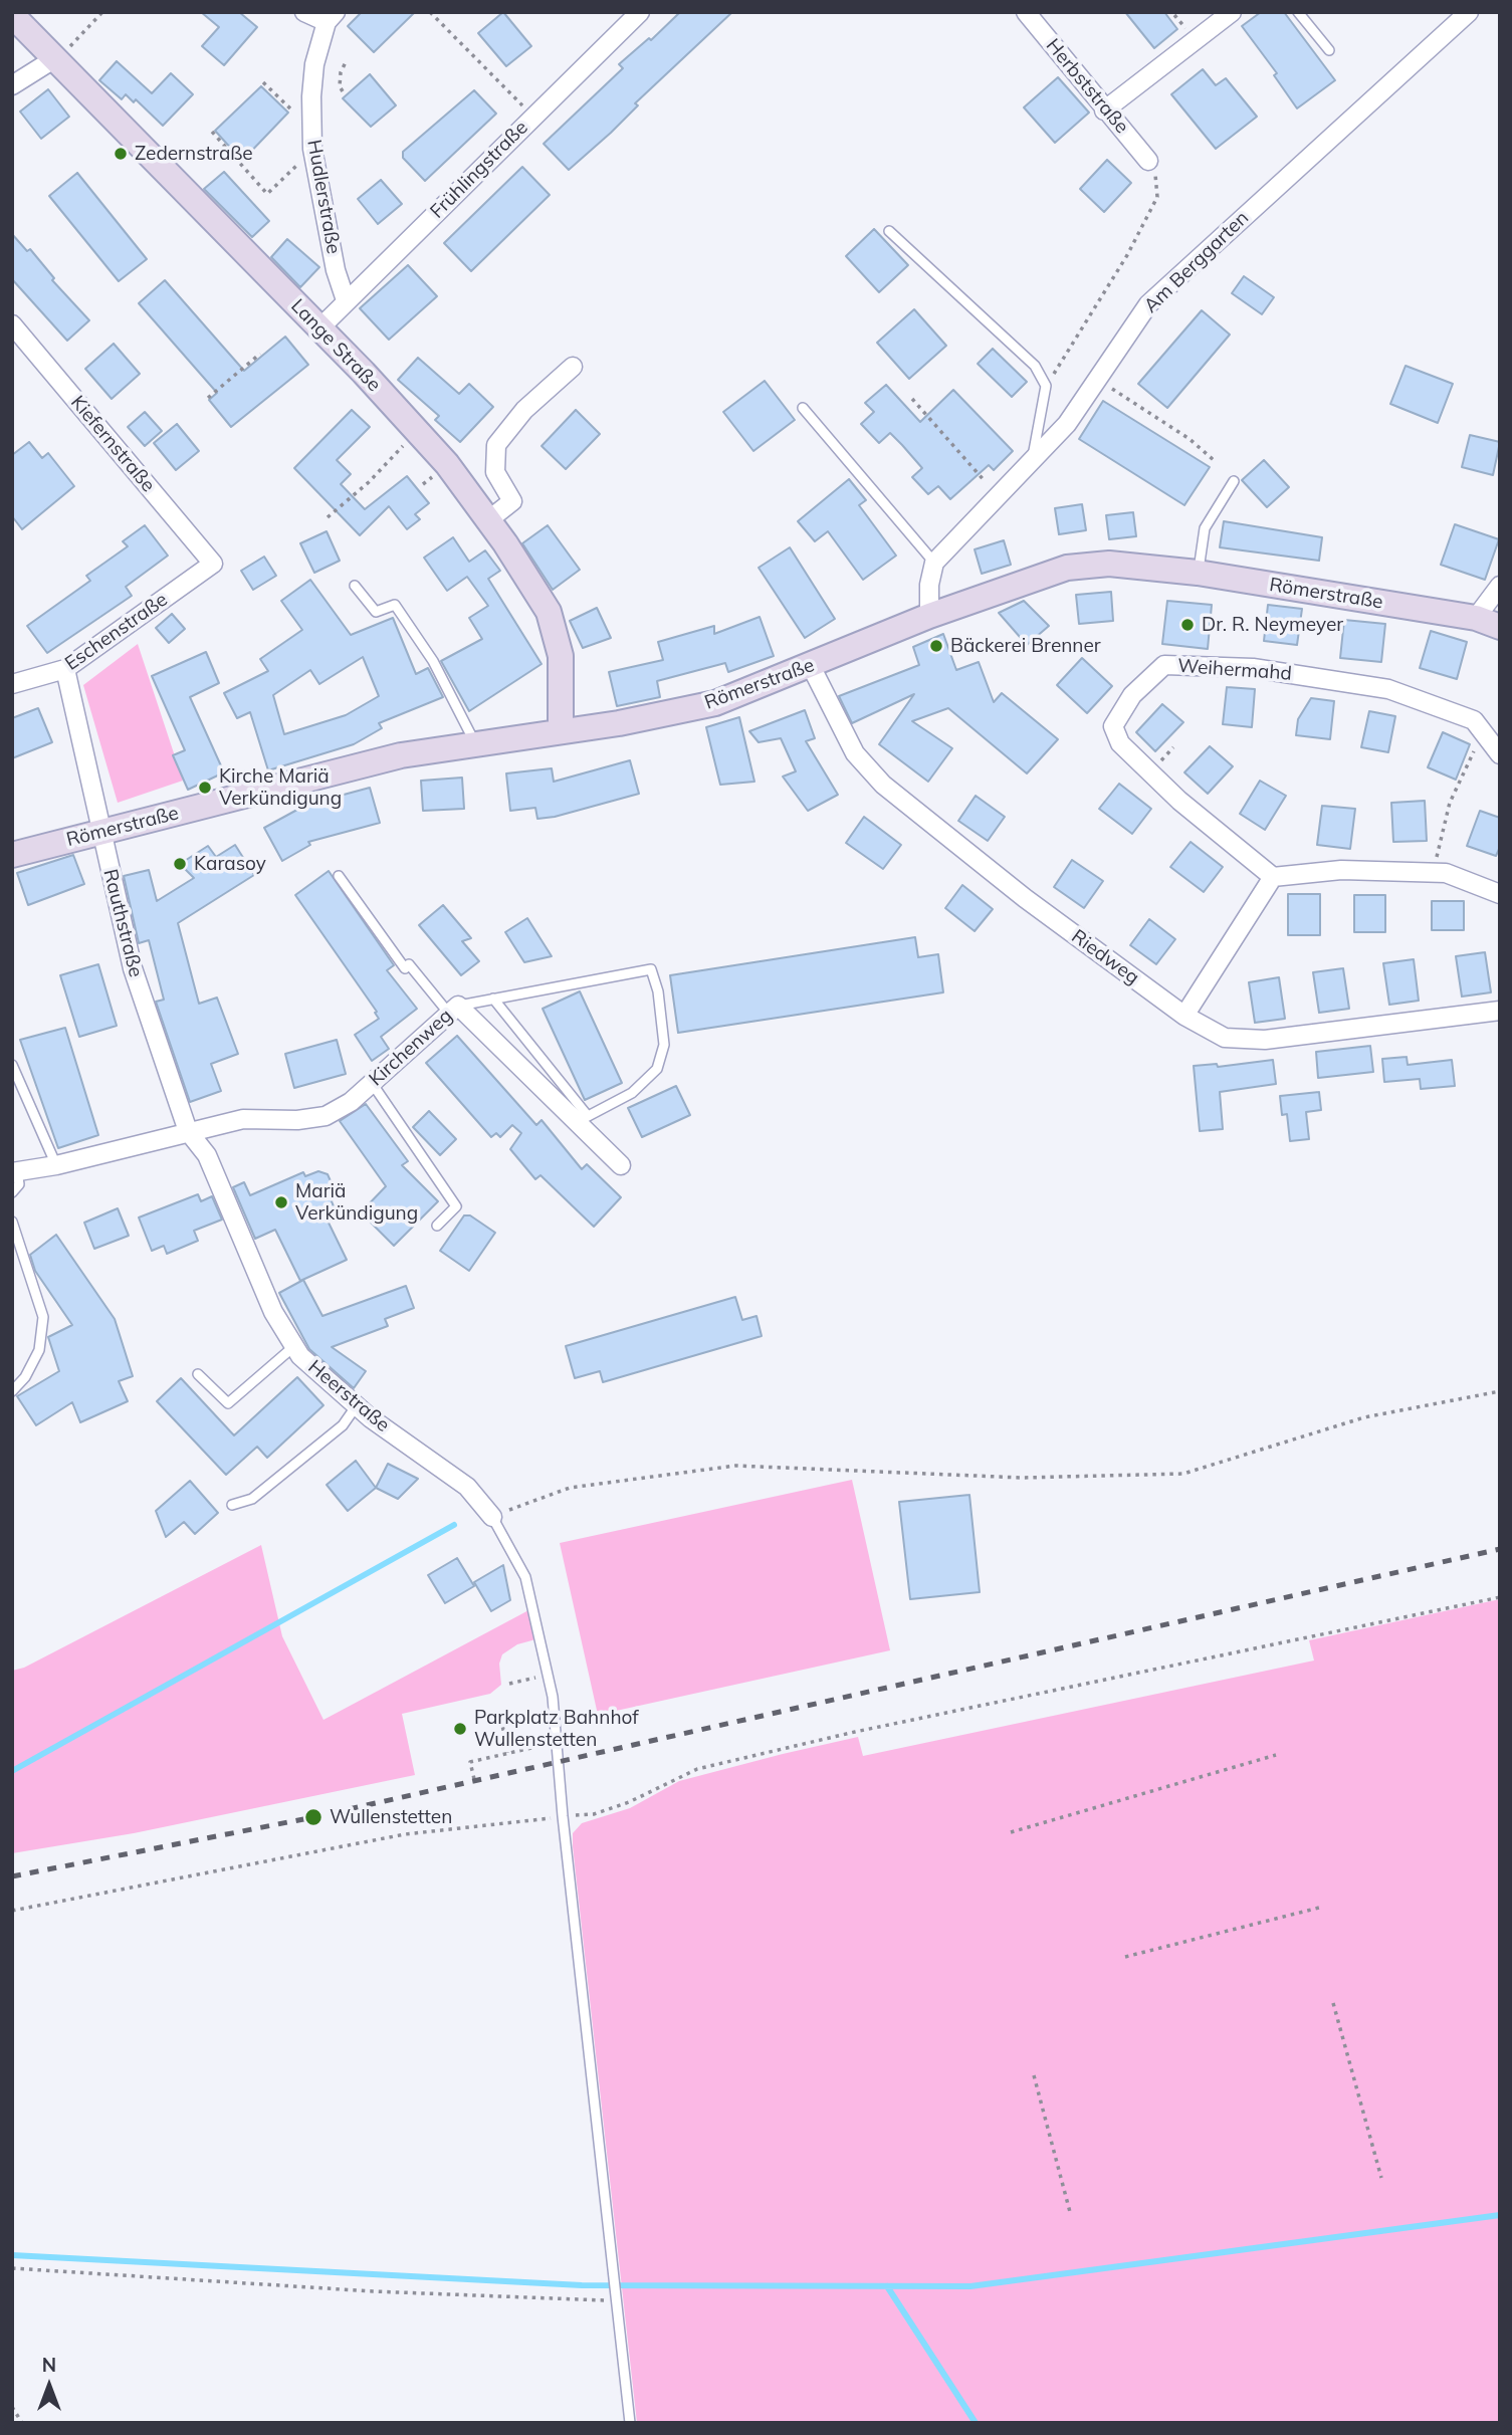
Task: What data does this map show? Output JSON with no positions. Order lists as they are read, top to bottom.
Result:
{
  "streets": {
    "main road": ["Lange Straße", "Römerstraße"],
    "street": [
      "Herbststraße",
      "Frühlingstraße",
      "Hudlerstraße",
      "Am Berggarten",
      "Kiefernstraße",
      "Eschenstraße",
      "Weihermahd",
      "Rauthstraße",
      "Riedweg",
      "Kirchenweg",
      "Heerstraße"
    ]
  },
  "crossings": [
    ["Frühlingstraße", "Hudlerstraße"],
    ["Frühlingstraße", "Lange Straße"],
    ["Lange Straße", "Römerstraße"],
    ["Kiefernstraße", "Eschenstraße"],
    ["Römerstraße", "Rauthstraße"],
    ["Römerstraße", "Riedweg"],
    ["Eschenstraße", "Rauthstraße"],
    ["Rauthstraße", "Kirchenweg"],
    ["Rauthstraße", "Heerstraße"],
    ["Kirchenweg", "Heerstraße"]
  ],
  "places": [
    "Zedernstraße",
    "Dr. R. Neymeyer",
    "Bäckerei Brenner",
    "Kirche Mariä Verkündigung",
    "Karasoy",
    "Mariä Verkündigung",
    "Parkplatz Bahnhof Wullenstetten",
    "Wullenstetten"
  ],
  "north": "top"
}
